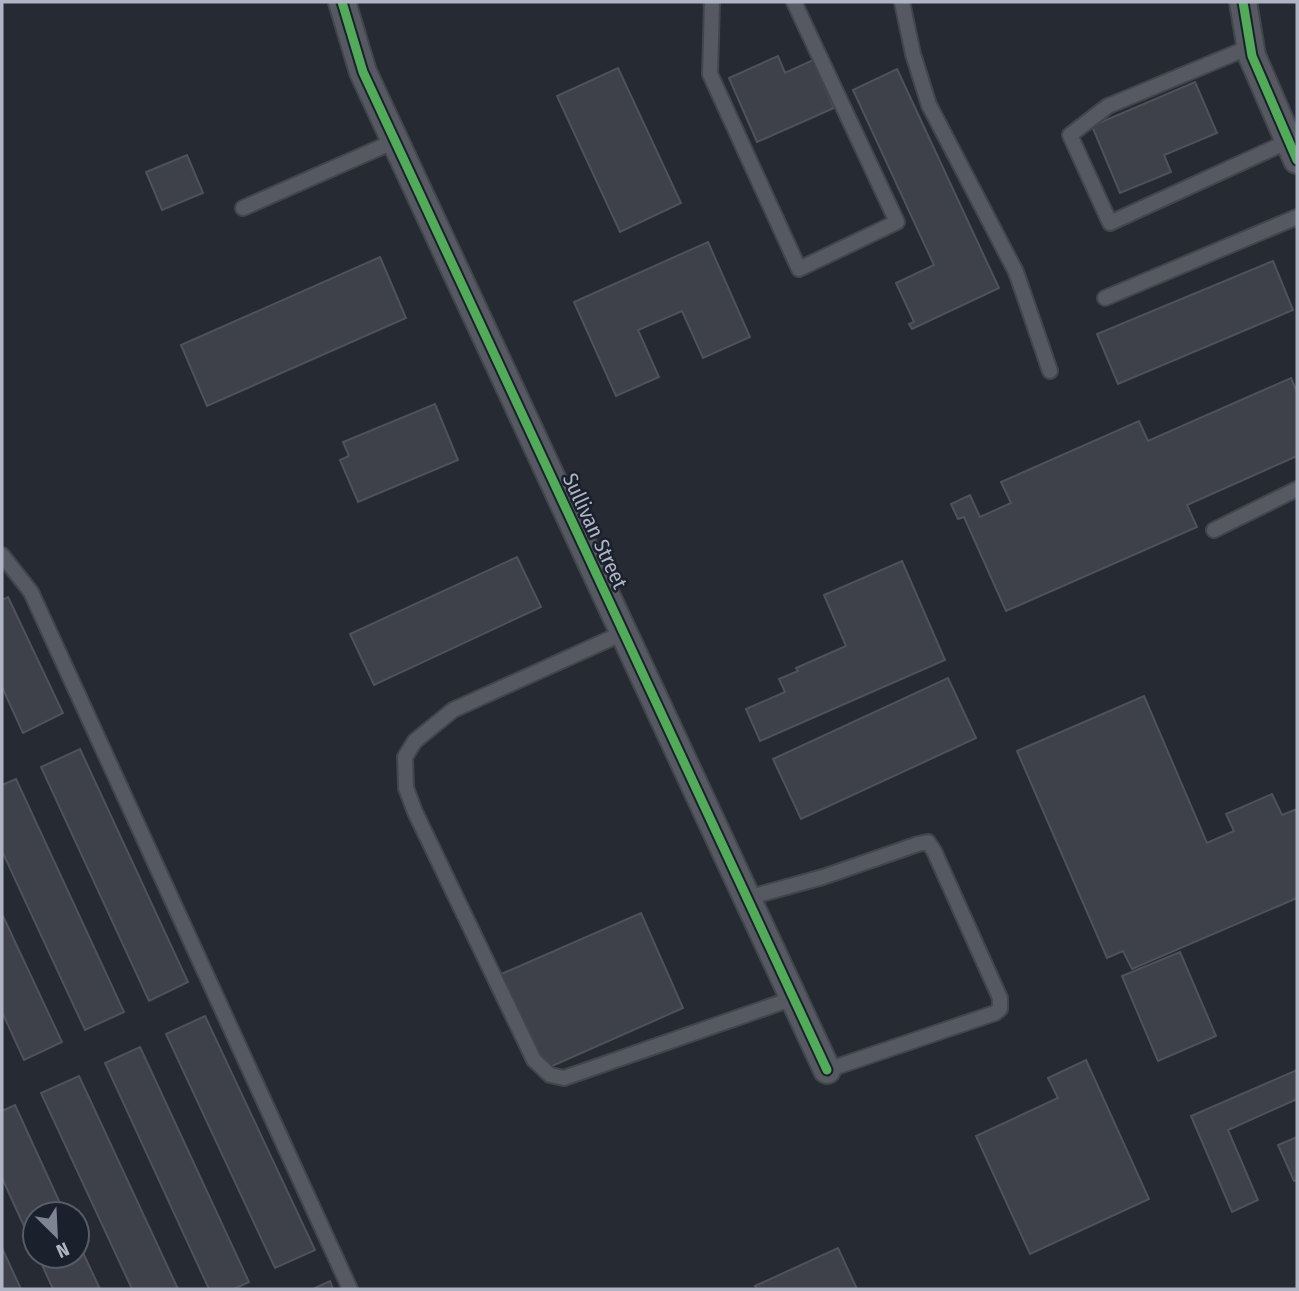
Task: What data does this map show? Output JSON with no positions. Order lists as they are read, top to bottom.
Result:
{
  "streets": {
    "street": ["Sullivan Street"]
  },
  "north": "bottom right"
}
